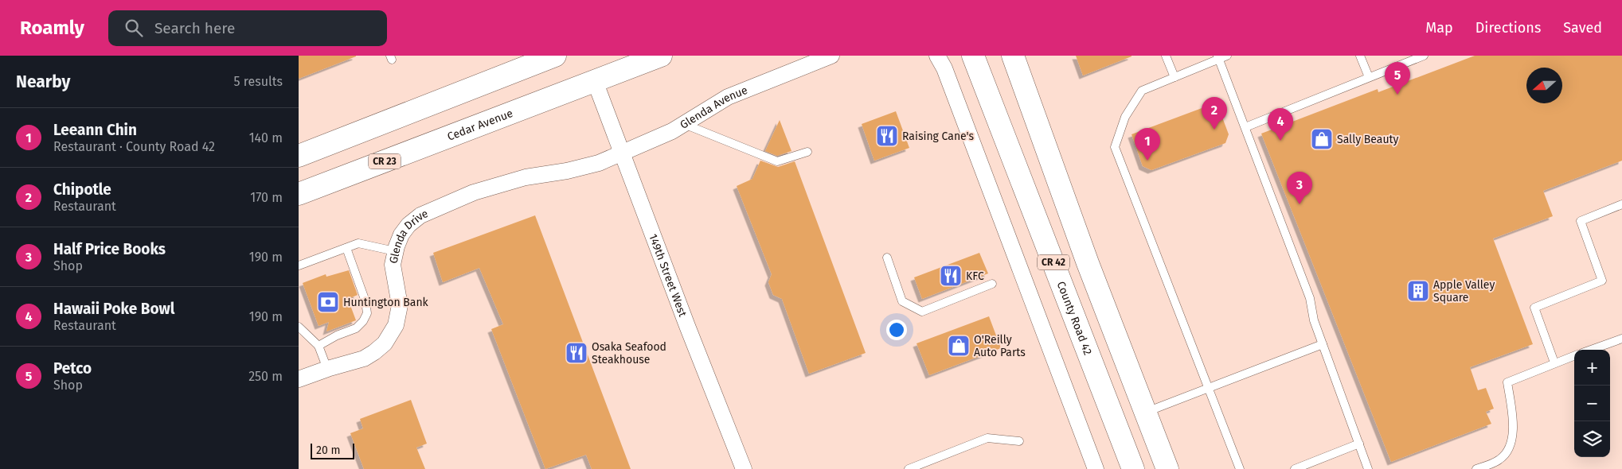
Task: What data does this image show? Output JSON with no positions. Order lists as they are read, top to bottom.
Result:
{
  "streets": {
    "highway": [
      "Cedar Avenue",
      "CR 23",
      "CR 42",
      "County Road 42"
    ],
    "street": ["Glenda Avenue", "Glenda Drive", "149th Street West"]
  },
  "crossings": [
    ["Glenda Avenue", "Glenda Drive"],
    ["Glenda Avenue", "149th Street West"],
    ["Cedar Avenue", "149th Street West"]
  ],
  "places": {
    "restaurant": ["Raising Cane's", "KFC", "Osaka Seafood Steakhouse"],
    "shop": ["Sally Beauty", "O'Reilly Auto Parts"],
    "building": ["Apple Valley Square"],
    "bank": ["Huntington Bank"]
  },
  "scale_bar": "20 m",
  "north": "left",
  "page": {
    "header": "Roamly",
    "search": "Search here",
    "nav": ["Map", "Directions", "Saved"],
    "heading": ["Nearby", "5 results"],
    "pins": [
      "5",
      "2",
      "4",
      "1",
      "3"
    ],
    "list": [
      {
        "mark": "1",
        "name": "Leeann Chin",
        "note": "Restaurant · County Road 42",
        "value": "140 m"
      },
      {
        "mark": "2",
        "name": "Chipotle",
        "note": "Restaurant",
        "value": "170 m"
      },
      {
        "mark": "3",
        "name": "Half Price Books",
        "note": "Shop",
        "value": "190 m"
      },
      {
        "mark": "4",
        "name": "Hawaii Poke Bowl",
        "note": "Restaurant",
        "value": "190 m"
      },
      {
        "mark": "5",
        "name": "Petco",
        "note": "Shop",
        "value": "250 m"
      }
    ],
    "map_buttons": ["+", "−"],
    "scale": "20 m"
  }
}
